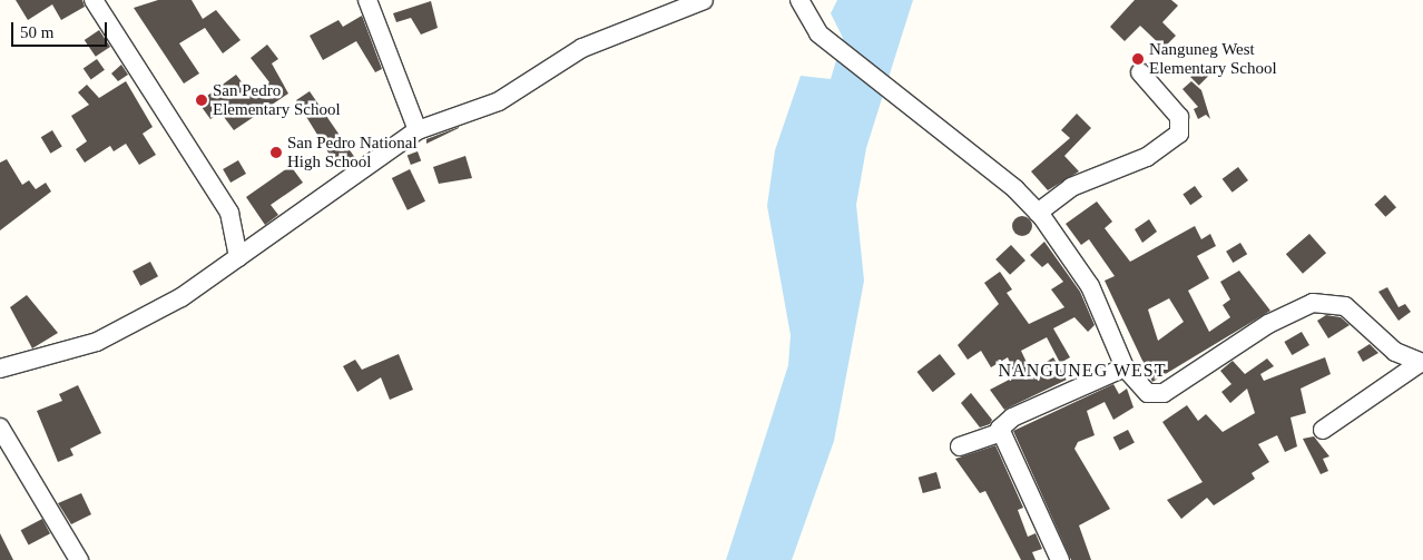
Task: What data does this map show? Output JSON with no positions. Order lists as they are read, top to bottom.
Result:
{
  "districts": ["NANGUNEG WEST"],
  "places": ["Nanguneg West Elementary School", "San Pedro Elementary School", "San Pedro National High School"],
  "scale_bar": "50 m"
}
